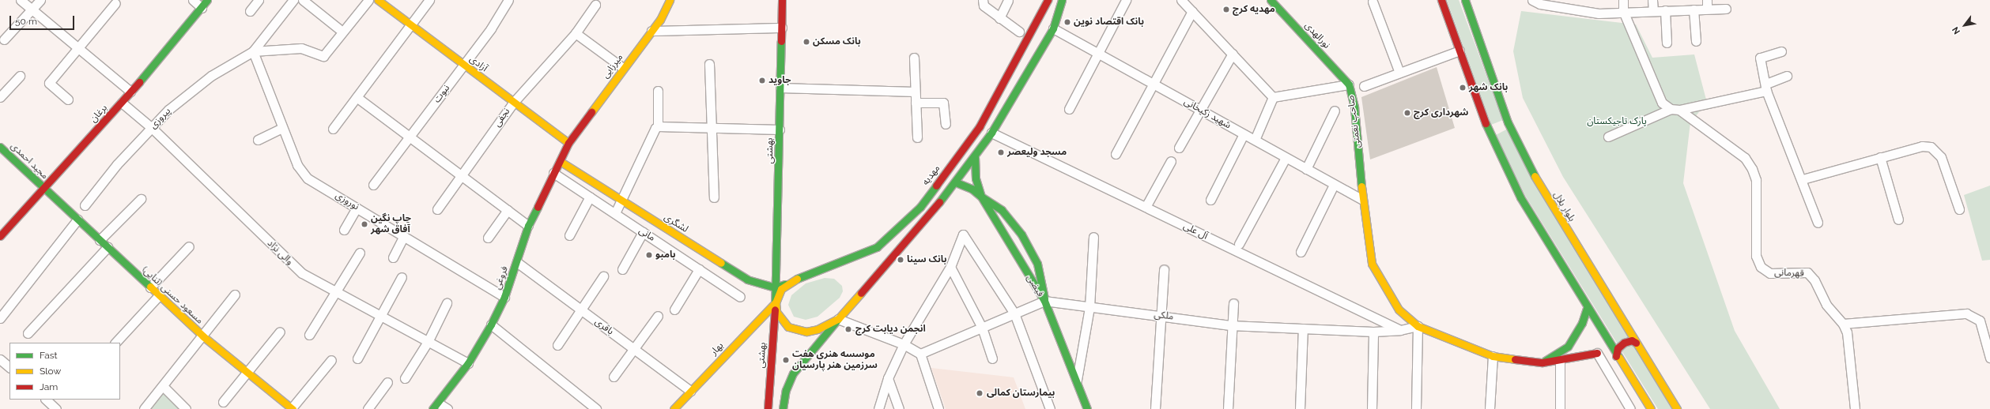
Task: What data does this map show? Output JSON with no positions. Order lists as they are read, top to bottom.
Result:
{
  "streets": {
    "main road": [
      "نورالهدی",
      "آزادی",
      "میرزایی",
      "برغان",
      "صاحب نعمتی",
      "بهشتی",
      "مجید احمدی",
      "مهدیه",
      "بلوار بلال",
      "لشگری",
      "فروغی",
      "فیضی",
      "مسعود حسنی (ثنایی)",
      "بهار",
      "بهشتى"
    ],
    "street": [
      "نبوت",
      "شهید زکیخانی",
      "نجفی",
      "پیروزی",
      "نوروزی",
      "آل علی",
      "مانی",
      "والی نژاد",
      "قهرمانی",
      "ملکی",
      "باقری"
    ]
  },
  "crossings": [
    ["نورالهدی", "صاحب نعمتی"],
    ["آزادی", "میرزایی"],
    ["آزادی", "نبوت"],
    ["آزادی", "نجفی"],
    ["آزادی", "فروغی"],
    ["میرزایی", "فروغی"],
    ["برغان", "مجید احمدی"],
    ["برغان", "والی نژاد"],
    ["برغان", "مسعود حسنی (ثنایی)"],
    ["شهید زکیخانی", "صاحب نعمتی"],
    ["پیروزی", "نوروزی"],
    ["پیروزی", "والی نژاد"],
    ["صاحب نعمتی", "ملکی"],
    ["بهشتی", "مهدیه"],
    ["بهشتی", "لشگری"],
    ["بهشتی", "بهار"],
    ["بهشتی", "بهشتى"],
    ["مجید احمدی", "مسعود حسنی (ثنایی)"],
    ["مهدیه", "بهار"],
    ["مهدیه", "بهشتى"],
    ["نوروزی", "فروغی"],
    ["لشگری", "فروغی"],
    ["آل علی", "ملکی"],
    ["مانی", "فروغی"],
    ["والی نژاد", "فروغی"],
    ["فروغی", "باقری"],
    ["فیضی", "ملکی"],
    ["باقری", "بهار"],
    ["بهار", "بهشتى"]
  ],
  "parks": ["پارک تاجیکستان"],
  "places": [
    "مهدیه کرج",
    "بانک اقتصاد نوین",
    "بانک مسکن",
    "جاوید",
    "بانک شهر",
    "شهرداری کرج",
    "مسجد ولیعصر",
    "چاپ نگین آفاق شهر",
    "بامبو",
    "بانک سینا",
    "انجمن دیابت کرج",
    "موسسه هنری هفت سرزمین هنر پارسیان",
    "بیمارستان کمالی"
  ],
  "legend": ["Fast", "Slow", "Jam"],
  "scale_bar": "50 m",
  "north": "bottom left"
}
